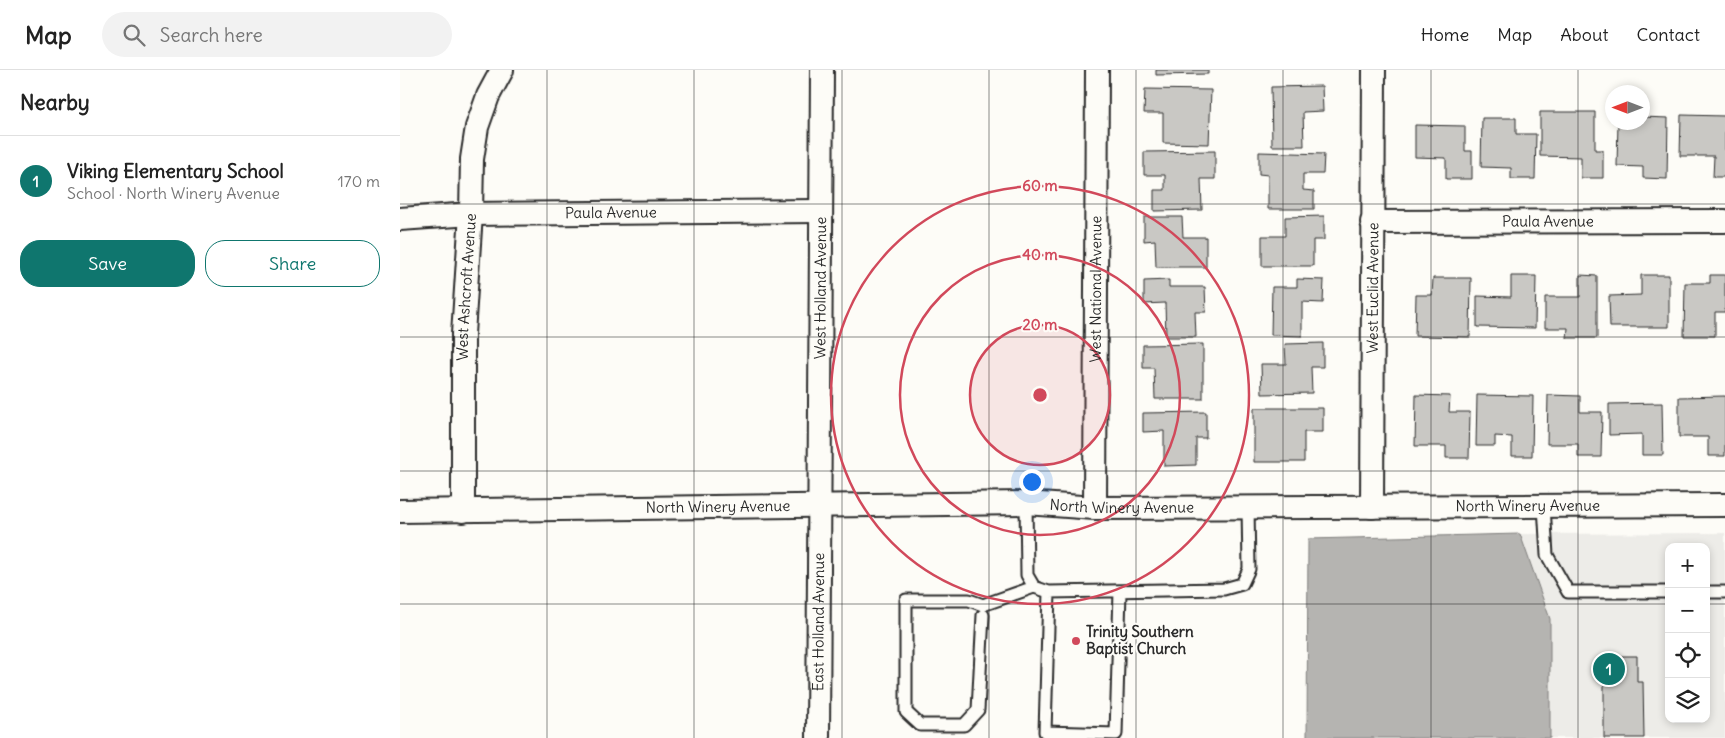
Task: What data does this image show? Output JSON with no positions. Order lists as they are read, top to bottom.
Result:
{
  "streets": {
    "street": [
      "Paula Avenue",
      "West Ashcroft Avenue",
      "West Holland Avenue",
      "West National Avenue",
      "West Euclid Avenue",
      "North Winery Avenue",
      "East Holland Avenue"
    ]
  },
  "crossings": [
    ["Paula Avenue", "West Ashcroft Avenue"],
    ["Paula Avenue", "West Holland Avenue"],
    ["Paula Avenue", "West Euclid Avenue"],
    ["West Ashcroft Avenue", "North Winery Avenue"],
    ["West Holland Avenue", "North Winery Avenue"],
    ["West Holland Avenue", "East Holland Avenue"],
    ["West National Avenue", "North Winery Avenue"],
    ["West Euclid Avenue", "North Winery Avenue"],
    ["North Winery Avenue", "East Holland Avenue"]
  ],
  "places": ["Trinity Southern Baptist Church"],
  "north": "left",
  "page": {
    "header": "Map",
    "search": "Search here",
    "nav": [
      "Home",
      "Map",
      "About",
      "Contact"
    ],
    "heading": "Nearby",
    "list": [
      {
        "mark": "1",
        "name": "Viking Elementary School",
        "note": "School · North Winery Avenue",
        "value": "170 m"
      }
    ],
    "buttons": ["Save", "Share"],
    "map_buttons": ["+", "−"],
    "pins": "1"
  },
  "rings": ["60 m", "40 m", "20 m"]
}
